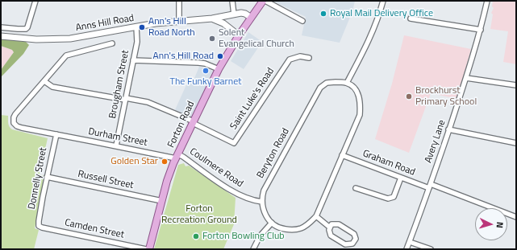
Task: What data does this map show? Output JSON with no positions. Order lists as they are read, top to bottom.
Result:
{
  "streets": {
    "main road": ["Forton Road"],
    "street": [
      "Anns Hill Road",
      "Brougham Street",
      "Saint Luke's Road",
      "Durham Street",
      "Avery Lane",
      "Beryton Road",
      "Graham Road",
      "Coulmere Road",
      "Donnelly Street",
      "Russell Street",
      "Camden Street"
    ]
  },
  "crossings": [
    ["Anns Hill Road", "Brougham Street"],
    ["Anns Hill Road", "Forton Road"],
    ["Brougham Street", "Durham Street"],
    ["Saint Luke's Road", "Forton Road"],
    ["Forton Road", "Durham Street"],
    ["Forton Road", "Coulmere Road"],
    ["Forton Road", "Russell Street"],
    ["Durham Street", "Coulmere Road"],
    ["Durham Street", "Donnelly Street"],
    ["Avery Lane", "Graham Road"],
    ["Beryton Road", "Coulmere Road"],
    ["Donnelly Street", "Russell Street"],
    ["Donnelly Street", "Camden Street"]
  ],
  "parks": ["Forton Recreation Ground"],
  "places": [
    "Royal Mail Delivery Office",
    "Ann's Hill Road North",
    "Solent Evangelical Church",
    "Ann's Hill Road",
    "The Funky Barnet",
    "Brockhurst Primary School",
    "Golden Star",
    "Forton Bowling Club"
  ],
  "north": "right"
}
